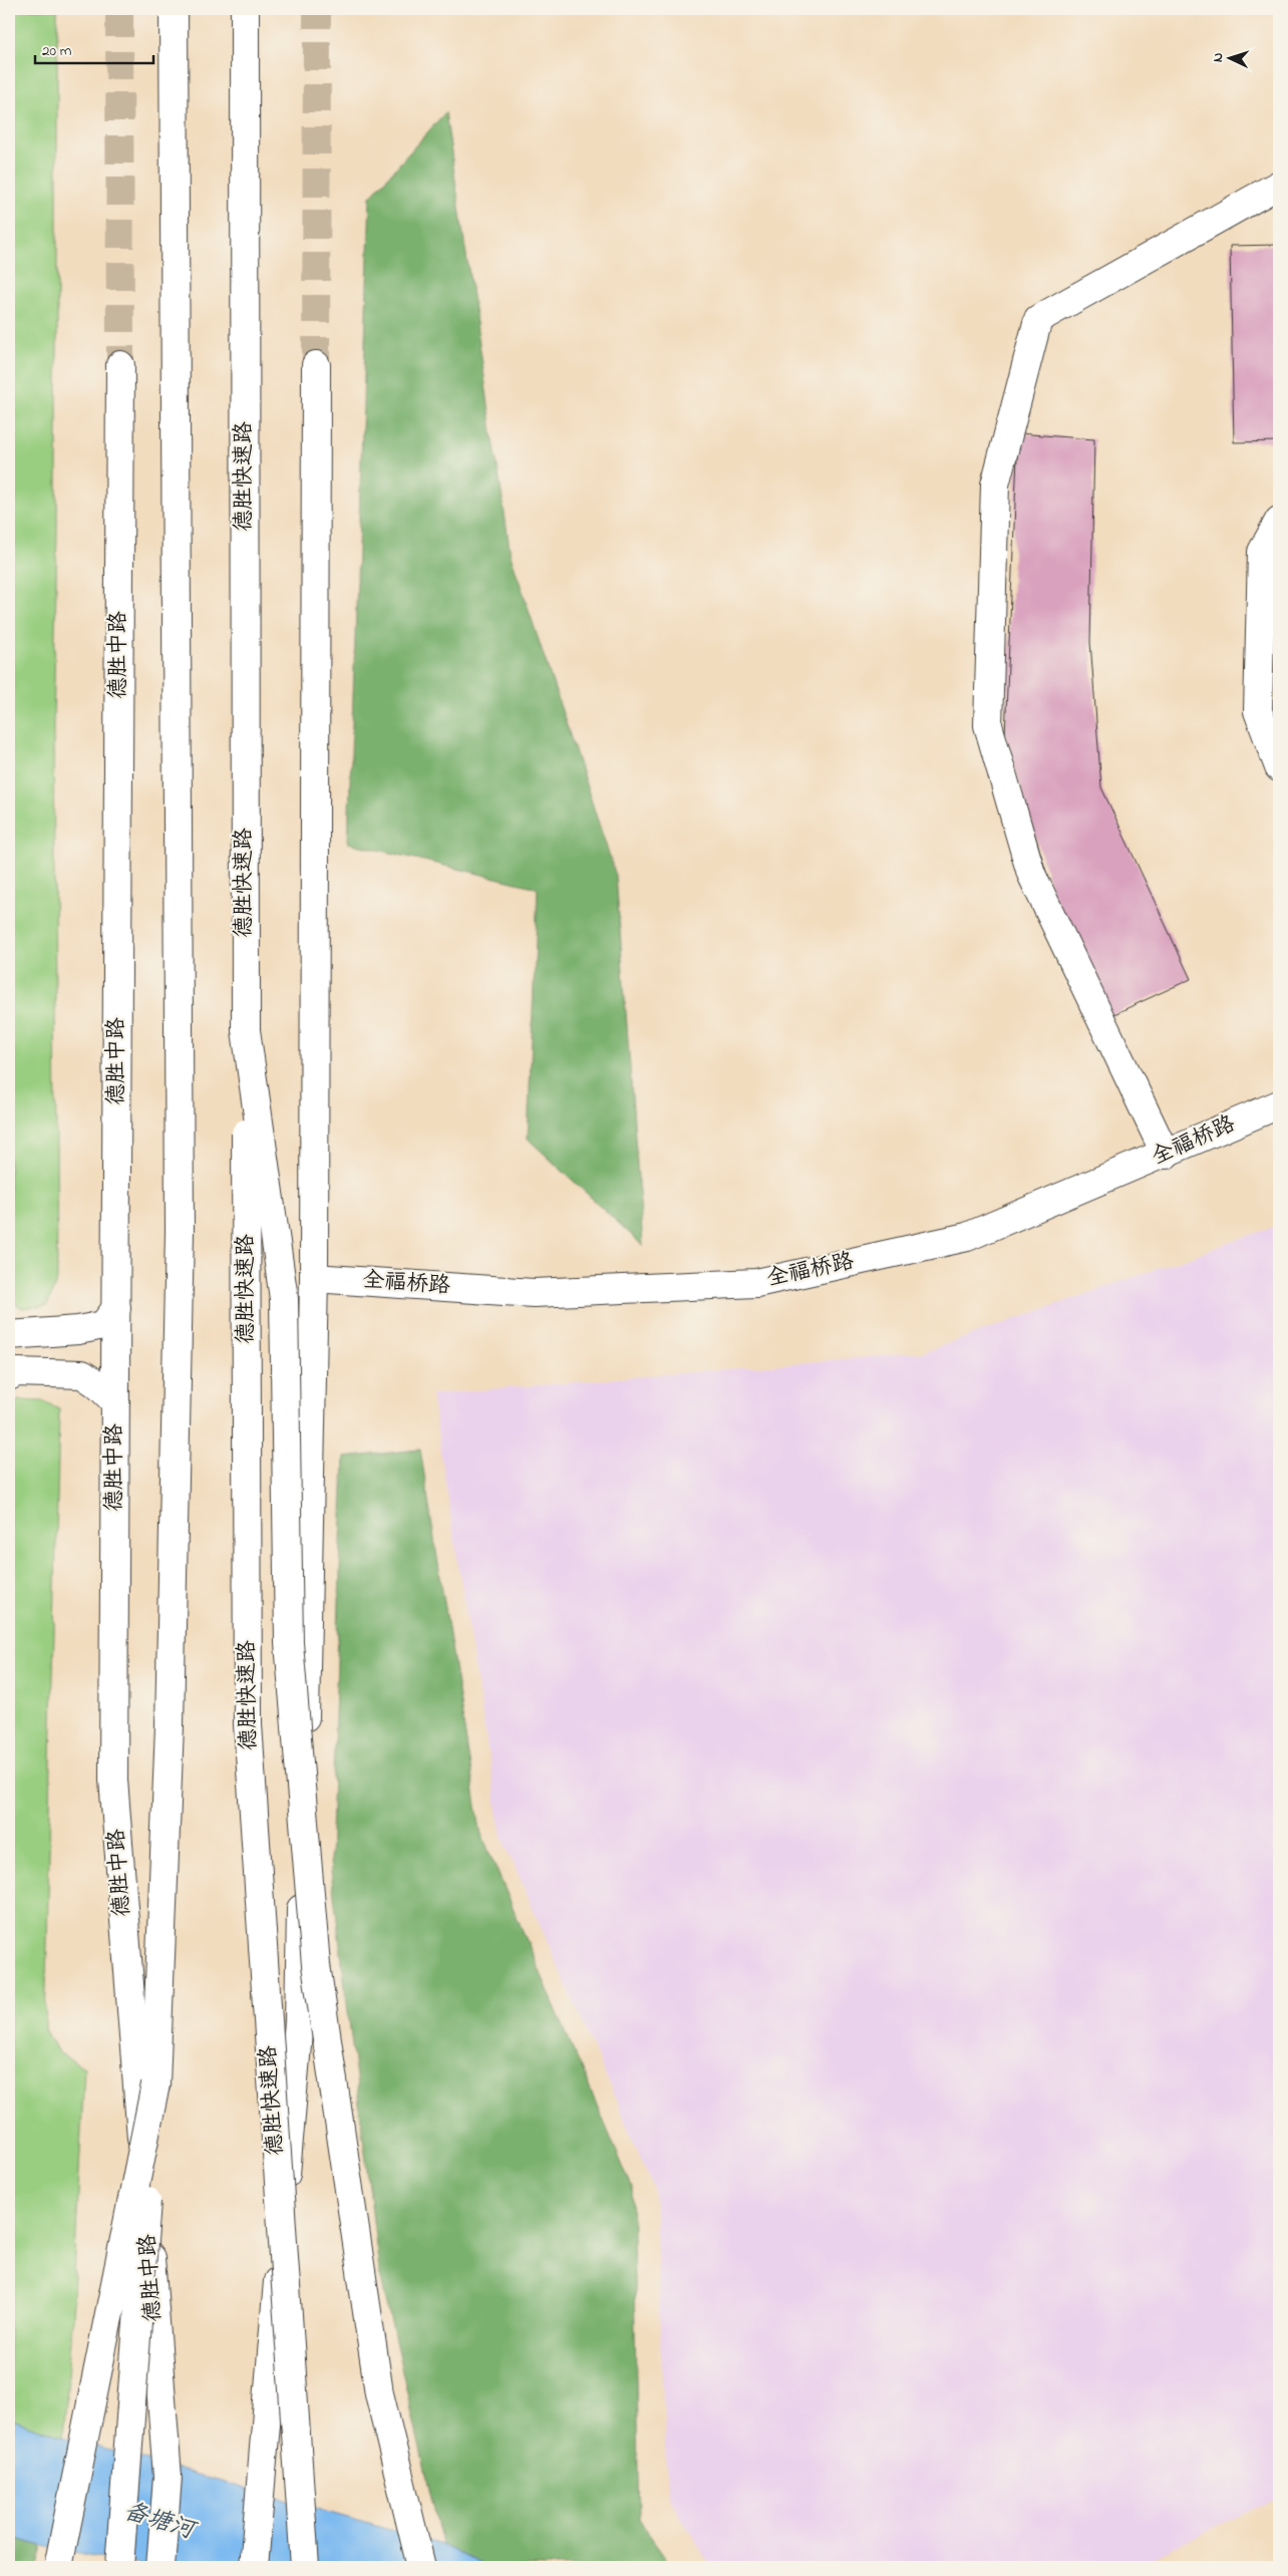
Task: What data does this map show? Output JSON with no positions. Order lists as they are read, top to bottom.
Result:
{
  "streets": {
    "main road": ["德胜快速路", "德胜中路", "全福桥路"]
  },
  "water": ["备塘河"],
  "scale_bar": "20 m",
  "north": "left"
}
